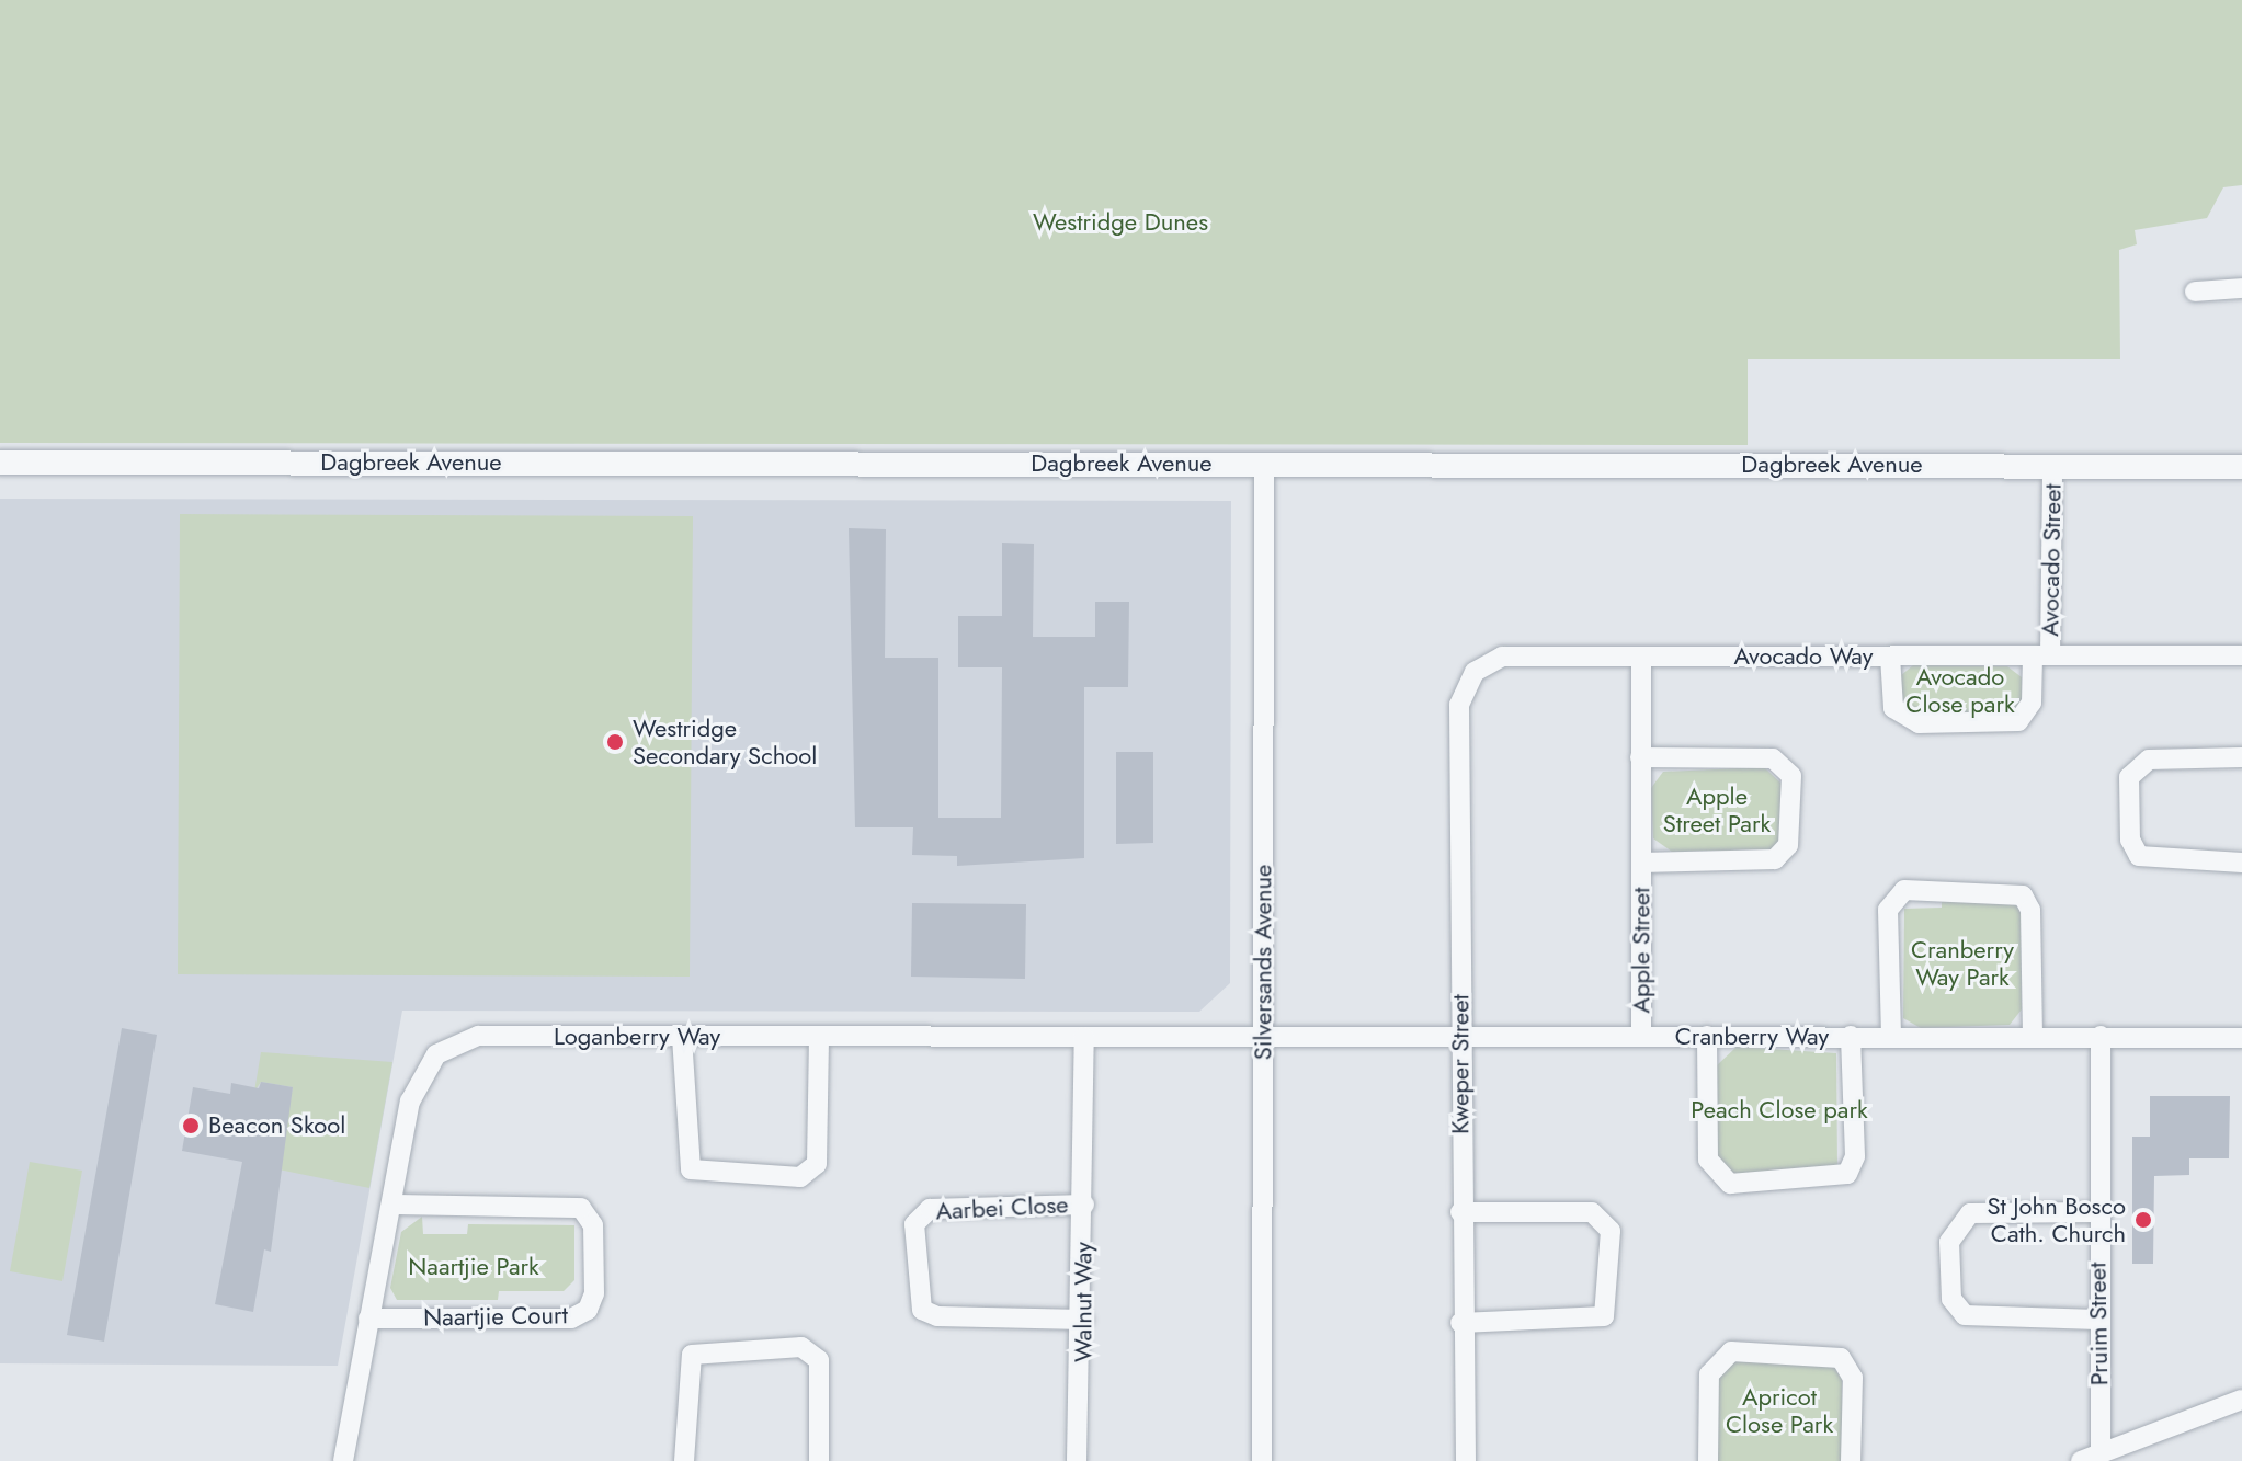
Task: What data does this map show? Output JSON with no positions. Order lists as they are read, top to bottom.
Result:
{
  "streets": {
    "street": [
      "Dagbreek Avenue",
      "Avocado Street",
      "Avocado Way",
      "Apple Street",
      "Silversands Avenue",
      "Loganberry Way",
      "Cranberry Way",
      "Kweper Street",
      "Aarbei Close",
      "Walnut Way",
      "Naartjie Court",
      "Pruim Street"
    ]
  },
  "crossings": [
    ["Dagbreek Avenue", "Avocado Street"],
    ["Dagbreek Avenue", "Silversands Avenue"],
    ["Avocado Street", "Avocado Way"],
    ["Avocado Way", "Apple Street"],
    ["Avocado Way", "Kweper Street"],
    ["Apple Street", "Cranberry Way"],
    ["Silversands Avenue", "Loganberry Way"],
    ["Silversands Avenue", "Cranberry Way"],
    ["Loganberry Way", "Cranberry Way"],
    ["Loganberry Way", "Walnut Way"],
    ["Loganberry Way", "Naartjie Court"],
    ["Cranberry Way", "Kweper Street"],
    ["Cranberry Way", "Pruim Street"],
    ["Aarbei Close", "Walnut Way"]
  ],
  "parks": [
    "Westridge Dunes",
    "Avocado Close park",
    "Apple Street Park",
    "Cranberry Way Park",
    "Peach Close park",
    "Naartjie Park",
    "Apricot Close Park"
  ],
  "places": ["Westridge Secondary School", "Beacon Skool", "St John Bosco Cath. Church"]
}
